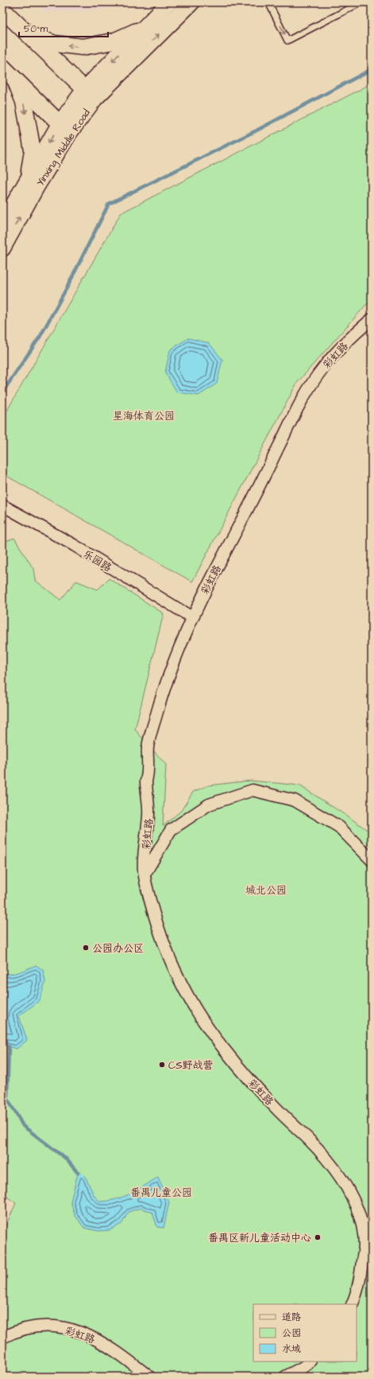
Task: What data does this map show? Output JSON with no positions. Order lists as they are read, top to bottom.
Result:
{
  "streets": {
    "street": ["Yinxing Middle Road", "彩虹路", "乐园路"]
  },
  "crossings": [
    ["彩虹路", "乐园路"]
  ],
  "parks": ["星海体育公园", "城北公园", "番禺儿童公园"],
  "places": ["公园办公区", "CS野战营", "番禺区新儿童活动中心"],
  "legend": ["道路", "公园", "水域"],
  "scale_bar": "50 m"
}
